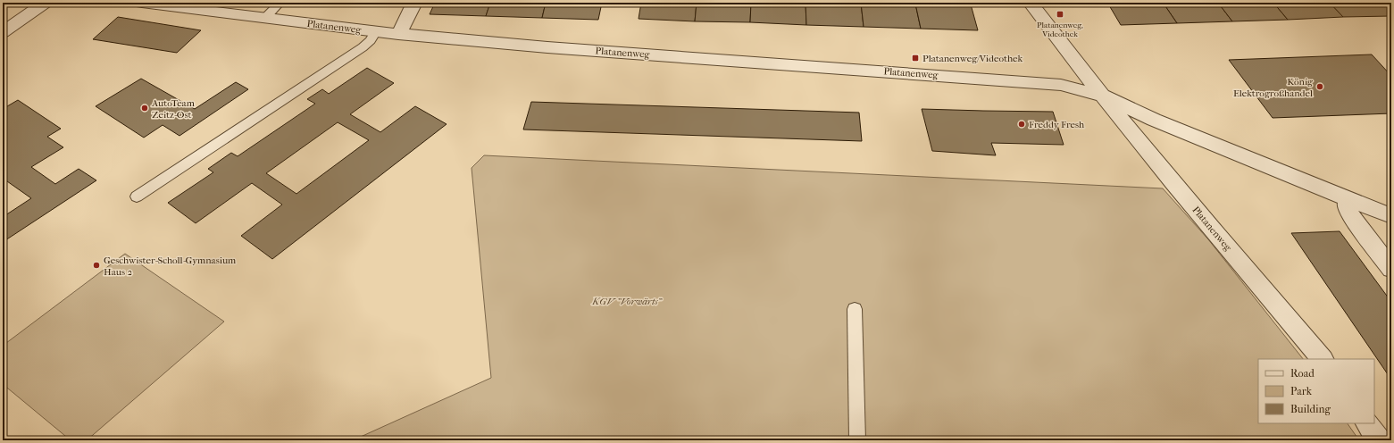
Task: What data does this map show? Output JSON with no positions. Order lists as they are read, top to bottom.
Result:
{
  "streets": {
    "street": ["Platanenweg"]
  },
  "parks": ["KGV \"Vorwärts\""],
  "places": {
    "transit": ["Platanenweg, Videothek", "Platanenweg/Videothek"],
    "other": [
      "König Elektrogroßhandel",
      "AutoTeam Zeitz-Ost",
      "Freddy Fresh",
      "Geschwister-Scholl-Gymnasium Haus 2"
    ]
  },
  "legend": ["Road", "Park", "Building"]
}
